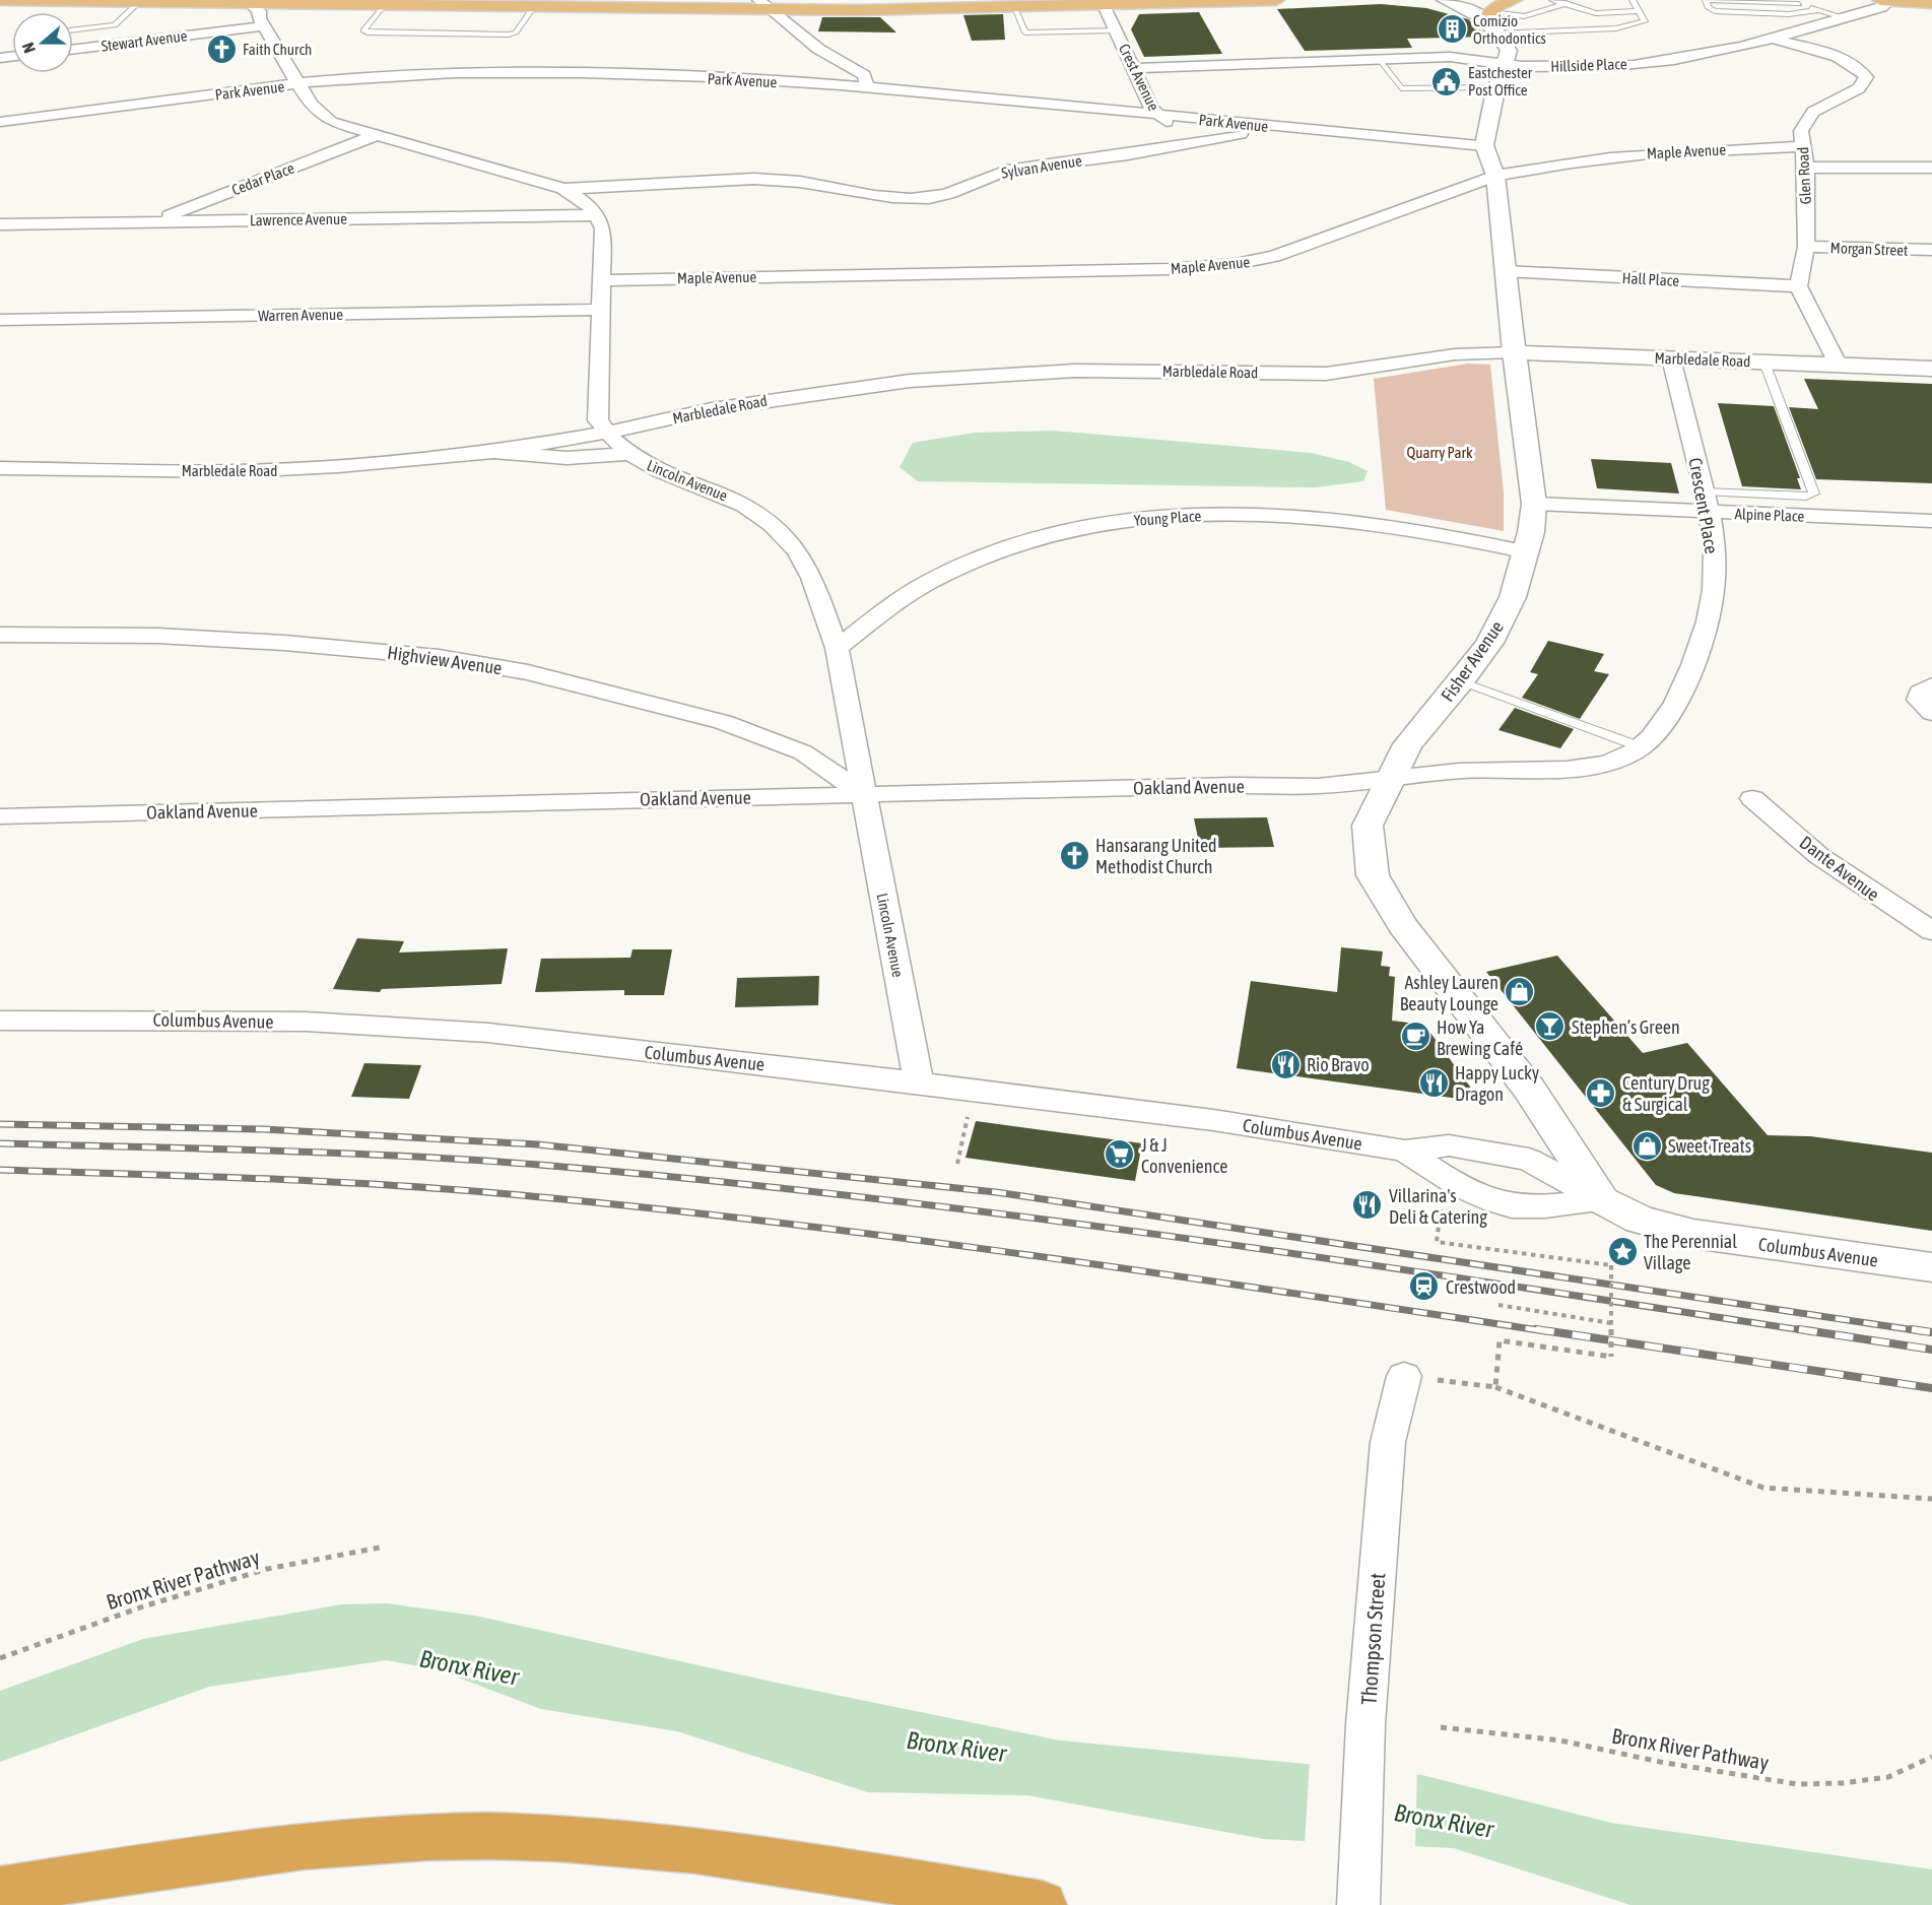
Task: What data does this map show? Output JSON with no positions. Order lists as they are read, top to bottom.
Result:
{
  "streets": {
    "street": [
      "Stewart Avenue",
      "Hillside Place",
      "Crest Avenue",
      "Park Avenue",
      "Maple Avenue",
      "Sylvan Avenue",
      "Glen Road",
      "Cedar Place",
      "Lawrence Avenue",
      "Morgan Street",
      "Hall Place",
      "Warren Avenue",
      "Marbledale Road",
      "Lincoln Avenue",
      "Crescent Place",
      "Alpine Place",
      "Young Place",
      "Highview Avenue",
      "Fisher Avenue",
      "Oakland Avenue",
      "Dante Avenue",
      "Columbus Avenue",
      "Thompson Street"
    ],
    "path": ["Bronx River Pathway"]
  },
  "crossings": [
    ["Hillside Place", "Crest Avenue"],
    ["Hillside Place", "Glen Road"],
    ["Crest Avenue", "Park Avenue"],
    ["Crest Avenue", "Sylvan Avenue"],
    ["Park Avenue", "Sylvan Avenue"],
    ["Park Avenue", "Fisher Avenue"],
    ["Maple Avenue", "Glen Road"],
    ["Maple Avenue", "Fisher Avenue"],
    ["Sylvan Avenue", "Lawrence Avenue"],
    ["Glen Road", "Morgan Street"],
    ["Glen Road", "Hall Place"],
    ["Cedar Place", "Lawrence Avenue"],
    ["Hall Place", "Fisher Avenue"],
    ["Marbledale Road", "Lincoln Avenue"],
    ["Marbledale Road", "Crescent Place"],
    ["Marbledale Road", "Fisher Avenue"],
    ["Lincoln Avenue", "Young Place"],
    ["Lincoln Avenue", "Highview Avenue"],
    ["Lincoln Avenue", "Oakland Avenue"],
    ["Lincoln Avenue", "Columbus Avenue"],
    ["Crescent Place", "Alpine Place"],
    ["Crescent Place", "Fisher Avenue"],
    ["Crescent Place", "Oakland Avenue"],
    ["Alpine Place", "Fisher Avenue"],
    ["Young Place", "Fisher Avenue"],
    ["Highview Avenue", "Oakland Avenue"],
    ["Fisher Avenue", "Oakland Avenue"],
    ["Fisher Avenue", "Columbus Avenue"]
  ],
  "water": ["Bronx River"],
  "parks": ["Quarry Park"],
  "places": {
    "building": ["Comizio Orthodontics"],
    "church": ["Faith Church", "Hansarang United Methodist Church"],
    "public building": ["Eastchester Post Office"],
    "shop": ["Ashley Lauren Beauty Lounge", "Sweet Treats"],
    "bar": ["Stephen’s Green"],
    "cafe": ["How Ya Brewing Café"],
    "restaurant": ["Rio Bravo", "Happy Lucky Dragon", "Villarina's Deli & Catering"],
    "pharmacy": ["Century Drug & Surgical"],
    "supermarket": ["J & J Convenience"],
    "place": ["The Perennial Village"],
    "station": ["Crestwood"]
  },
  "north": "left"
}
